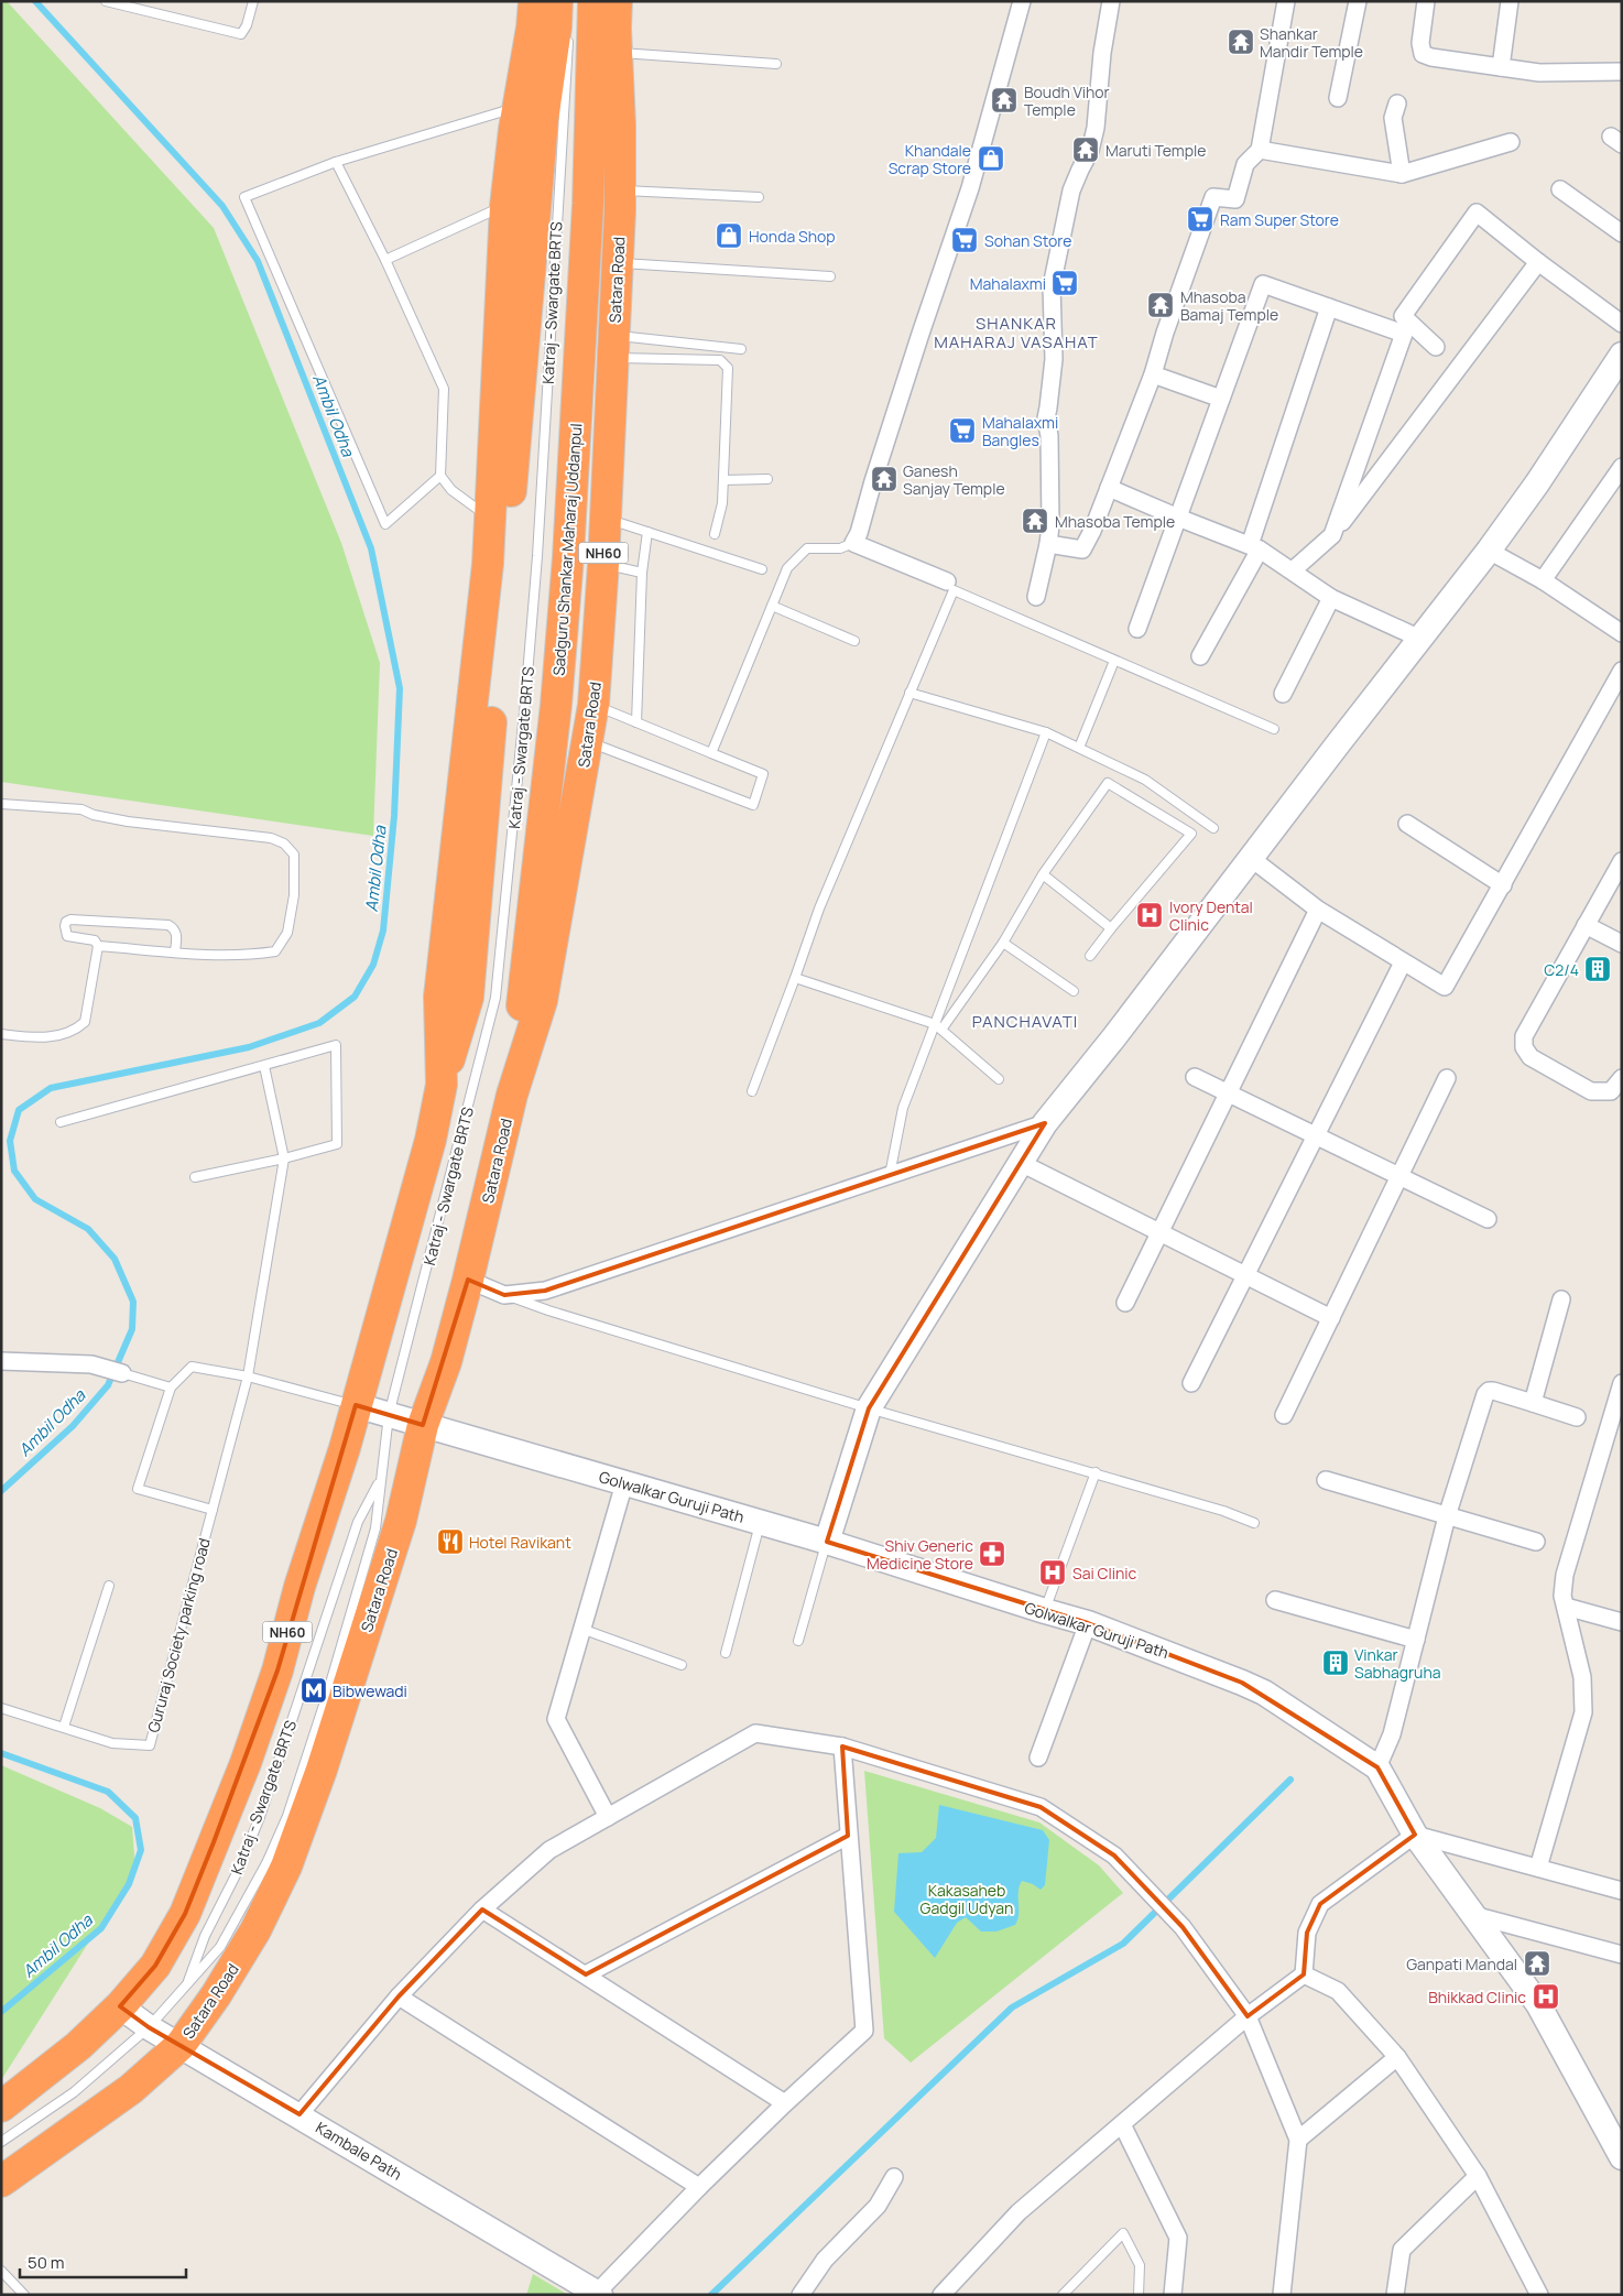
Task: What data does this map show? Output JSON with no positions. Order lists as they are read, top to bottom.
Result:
{
  "streets": {
    "highway": ["Satara Road", "Sadguru Shankar Maharaj Uddanpul", "NH60"],
    "street": ["Golwalkar Guruji Path", "Kambale Path"],
    "lane": ["Katraj - Swargate BRTS", "Gururaj Society parking road"]
  },
  "crossings": [
    ["Satara Road", "Sadguru Shankar Maharaj Uddanpul"],
    ["Satara Road", "Golwalkar Guruji Path"],
    ["Satara Road", "Kambale Path"],
    ["Katraj - Swargate BRTS", "Golwalkar Guruji Path"],
    ["Katraj - Swargate BRTS", "Kambale Path"],
    ["NH60", "Golwalkar Guruji Path"],
    ["NH60", "Kambale Path"]
  ],
  "districts": ["SHANKAR MAHARAJ VASAHAT", "PANCHAVATI"],
  "water": ["Ambil Odha"],
  "parks": ["Kakasaheb Gadgil Udyan"],
  "places": {
    "temple": [
      "Shankar Mandir Temple",
      "Boudh Vihor Temple",
      "Maruti Temple",
      "Mhasoba Bamaj Temple",
      "Ganesh Sanjay Temple",
      "Mhasoba Temple",
      "Ganpati Mandal"
    ],
    "shop": ["Khandale Scrap Store", "Honda Shop"],
    "supermarket": [
      "Ram Super Store",
      "Sohan Store",
      "Mahalaxmi",
      "Mahalaxmi Bangles"
    ],
    "hospital": ["Ivory Dental Clinic", "Sai Clinic", "Bhikkad Clinic"],
    "building": ["C2/4", "Vinkar Sabhagruha"],
    "restaurant": ["Hotel Ravikant"],
    "pharmacy": ["Shiv Generic Medicine Store"],
    "metro station": ["Bibwewadi"]
  },
  "scale_bar": "50 m"
}
